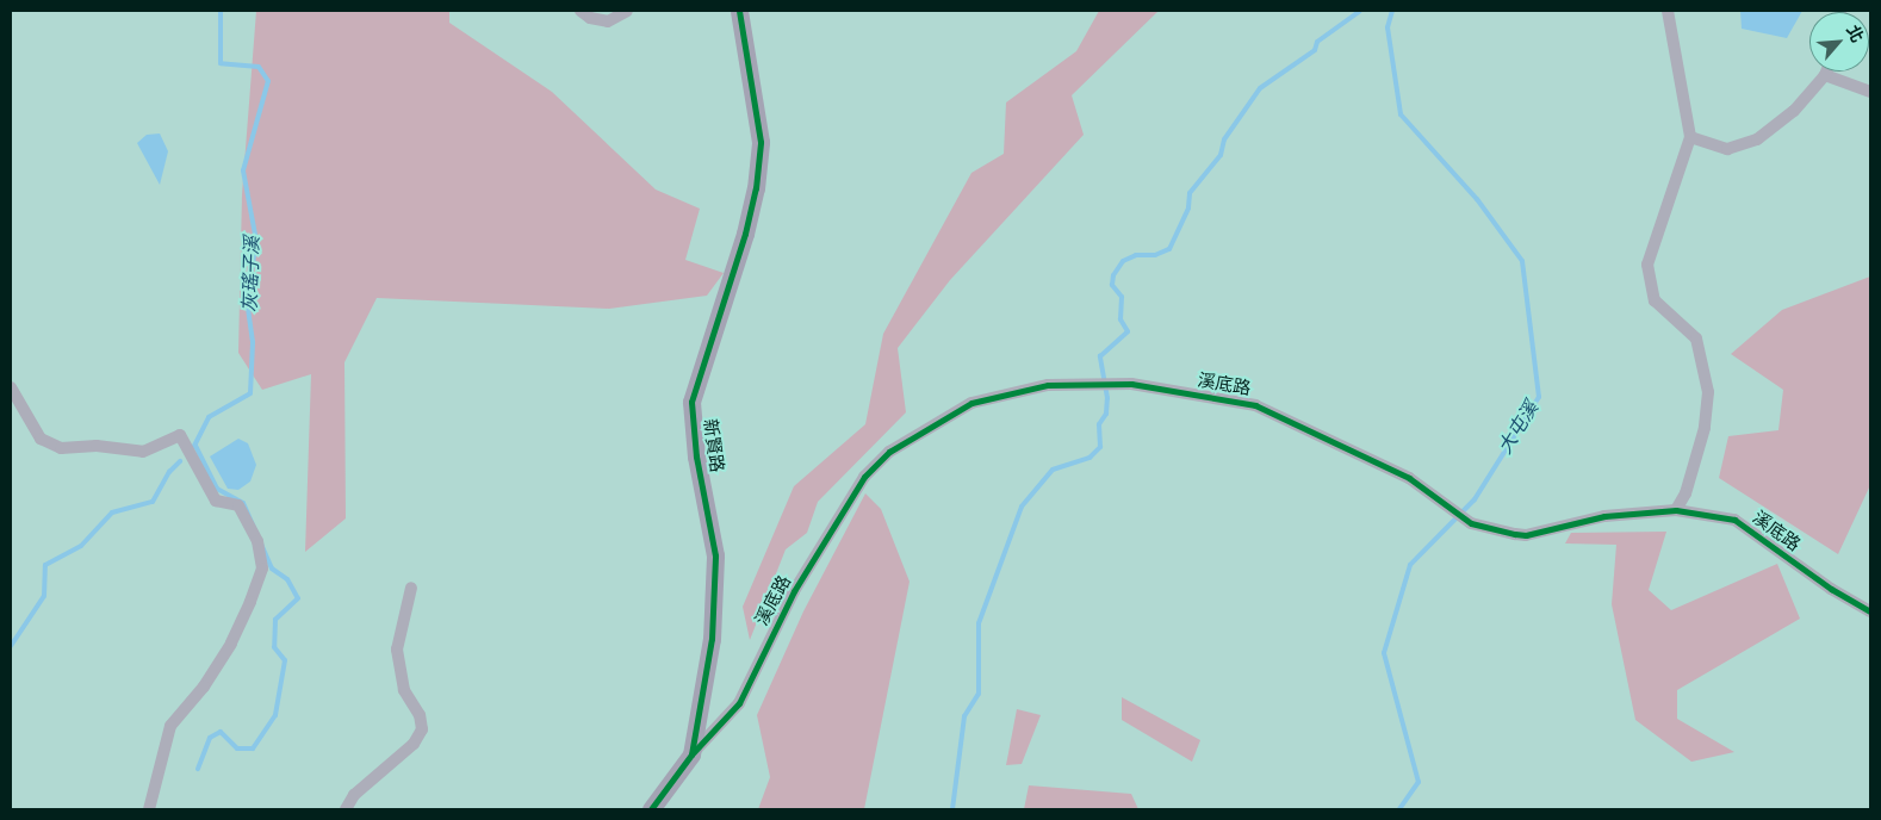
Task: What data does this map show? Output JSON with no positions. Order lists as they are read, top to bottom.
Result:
{
  "streets": {
    "street": ["溪底路", "新賢路"]
  },
  "crossings": [
    ["溪底路", "新賢路"]
  ],
  "water": ["灰瑤子溪", "大屯溪"],
  "north": "top right"
}
